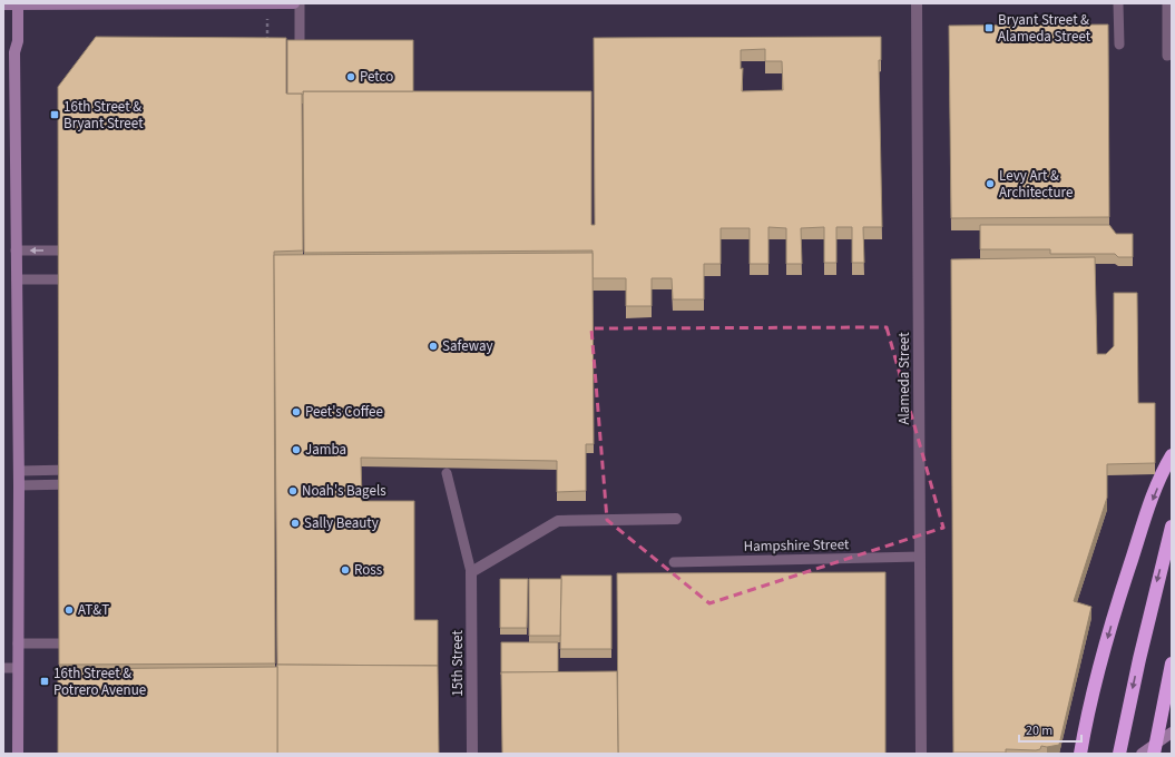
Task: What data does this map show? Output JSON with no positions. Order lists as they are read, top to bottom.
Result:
{
  "streets": {
    "street": ["Alameda Street", "15th Street"],
    "lane": ["Hampshire Street"]
  },
  "crossings": [
    ["Alameda Street", "Hampshire Street"]
  ],
  "places": {
    "transit": ["Bryant Street & Alameda Street", "16th Street & Bryant Street", "16th Street & Potrero Avenue"],
    "other": [
      "Petco",
      "Levy Art & Architecture",
      "Safeway",
      "Peet's Coffee",
      "Jamba",
      "Noah's Bagels",
      "Sally Beauty",
      "Ross",
      "AT&T"
    ]
  },
  "scale_bar": "20 m"
}
